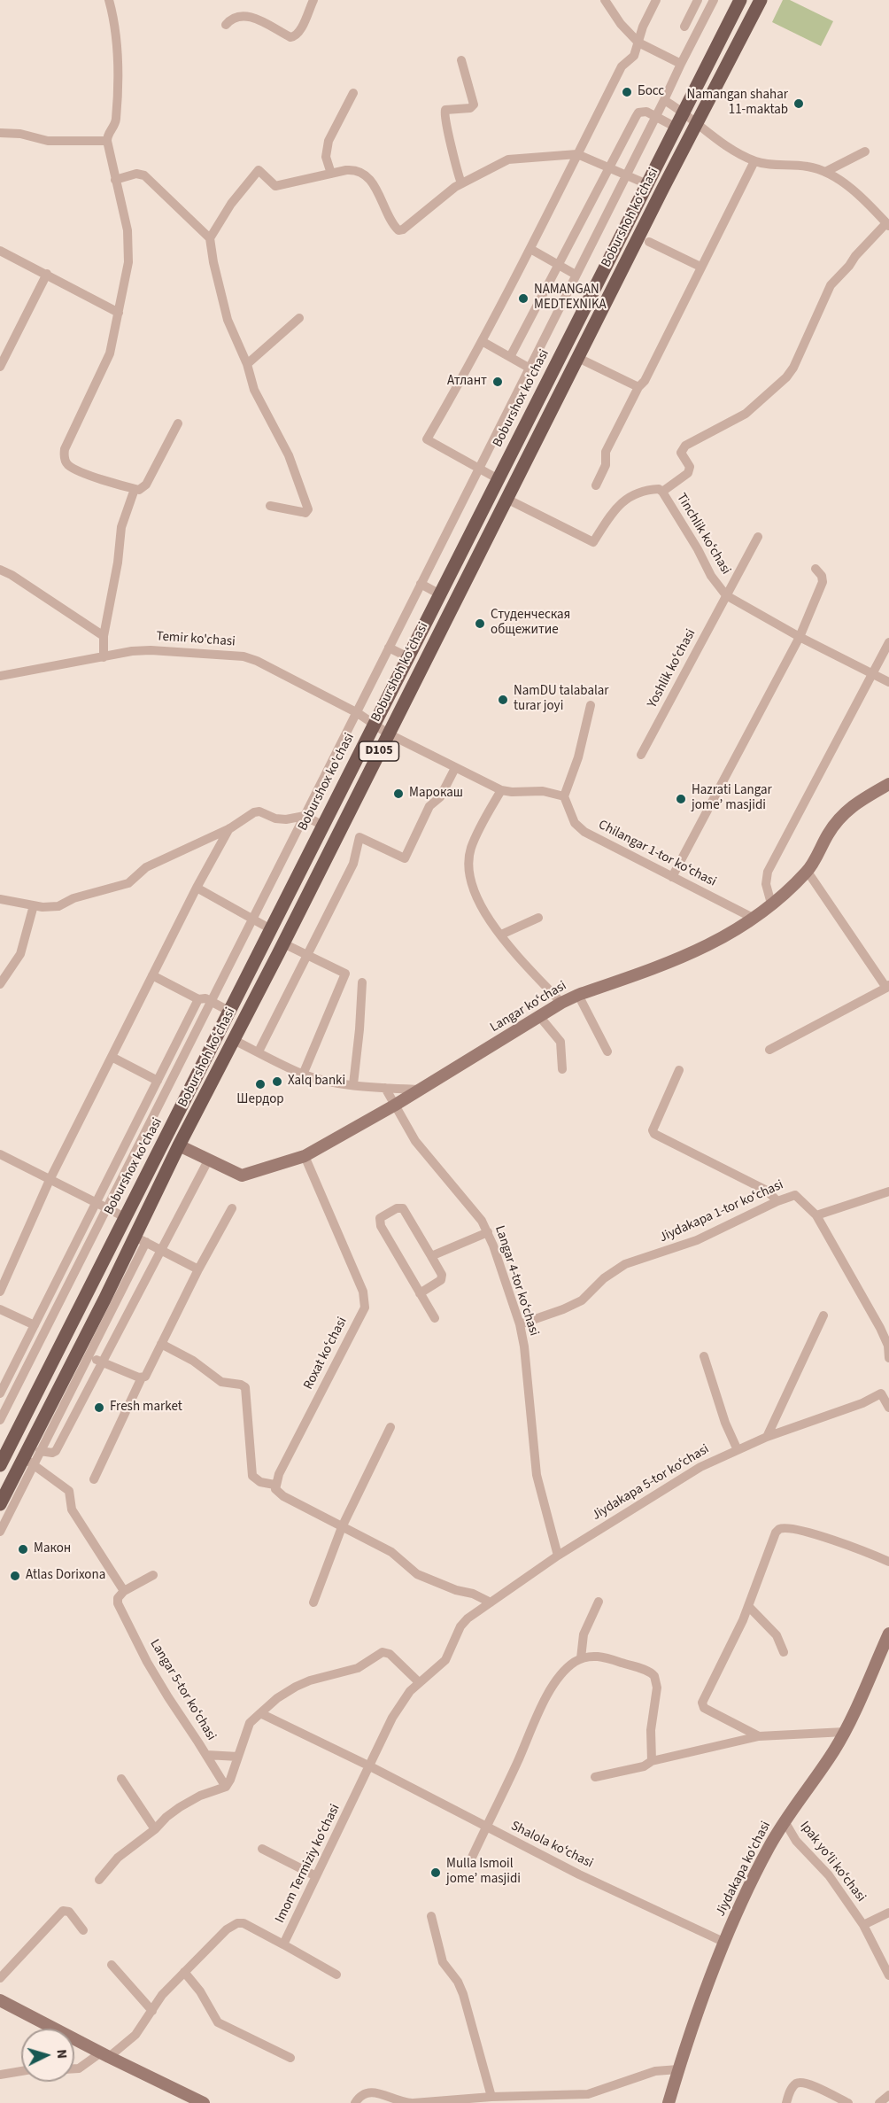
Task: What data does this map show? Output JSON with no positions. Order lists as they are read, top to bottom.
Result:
{
  "streets": {
    "main road": ["Boburshoh koʻchasi", "Boburshox ko'chasi", "D105"],
    "street": [
      "Tinchlik koʻchasi",
      "Temir ko'chasi",
      "Yoshlik koʻchasi",
      "Chilangar 1-tor koʻchasi",
      "Langar koʻchasi",
      "Jiydakapa 1-tor koʻchasi",
      "Langar 4-tor koʻchasi",
      "Roxat koʻchasi",
      "Jiydakapa 5-tor koʻchasi",
      "Langar 5-tor koʻchasi",
      "Shalola koʻchasi",
      "Ipak yoʻli koʻchasi",
      "Imom Termiziy koʻchasi",
      "Jiydakapa ko'chasi"
    ]
  },
  "crossings": [
    ["Boburshoh koʻchasi", "Tinchlik koʻchasi"],
    ["Boburshoh koʻchasi", "Temir ko'chasi"],
    ["Boburshoh koʻchasi", "Langar koʻchasi"],
    ["Boburshox ko'chasi", "Temir ko'chasi"],
    ["Tinchlik koʻchasi", "Yoshlik koʻchasi"],
    ["Chilangar 1-tor koʻchasi", "Langar koʻchasi"],
    ["Langar koʻchasi", "Langar 4-tor koʻchasi"],
    ["Langar koʻchasi", "Roxat koʻchasi"],
    ["Jiydakapa 1-tor koʻchasi", "Langar 4-tor koʻchasi"],
    ["Langar 4-tor koʻchasi", "Jiydakapa 5-tor koʻchasi"],
    ["Jiydakapa 5-tor koʻchasi", "Imom Termiziy koʻchasi"],
    ["Shalola koʻchasi", "Imom Termiziy koʻchasi"],
    ["Shalola koʻchasi", "Jiydakapa ko'chasi"],
    ["Ipak yoʻli koʻchasi", "Jiydakapa ko'chasi"]
  ],
  "places": [
    "Босс",
    "Namangan shahar 11-maktab",
    "NAMANGAN MEDTEXNIKA",
    "Атлант",
    "Студенческая общежитие",
    "NamDU talabalar turar joyi",
    "Марокаш",
    "Hazrati Langar jome’ masjidi",
    "Xalq banki",
    "Шердор",
    "Fresh market",
    "Макон",
    "Atlas Dorixona",
    "Mulla Ismoil jome’ masjidi"
  ],
  "north": "right"
}
